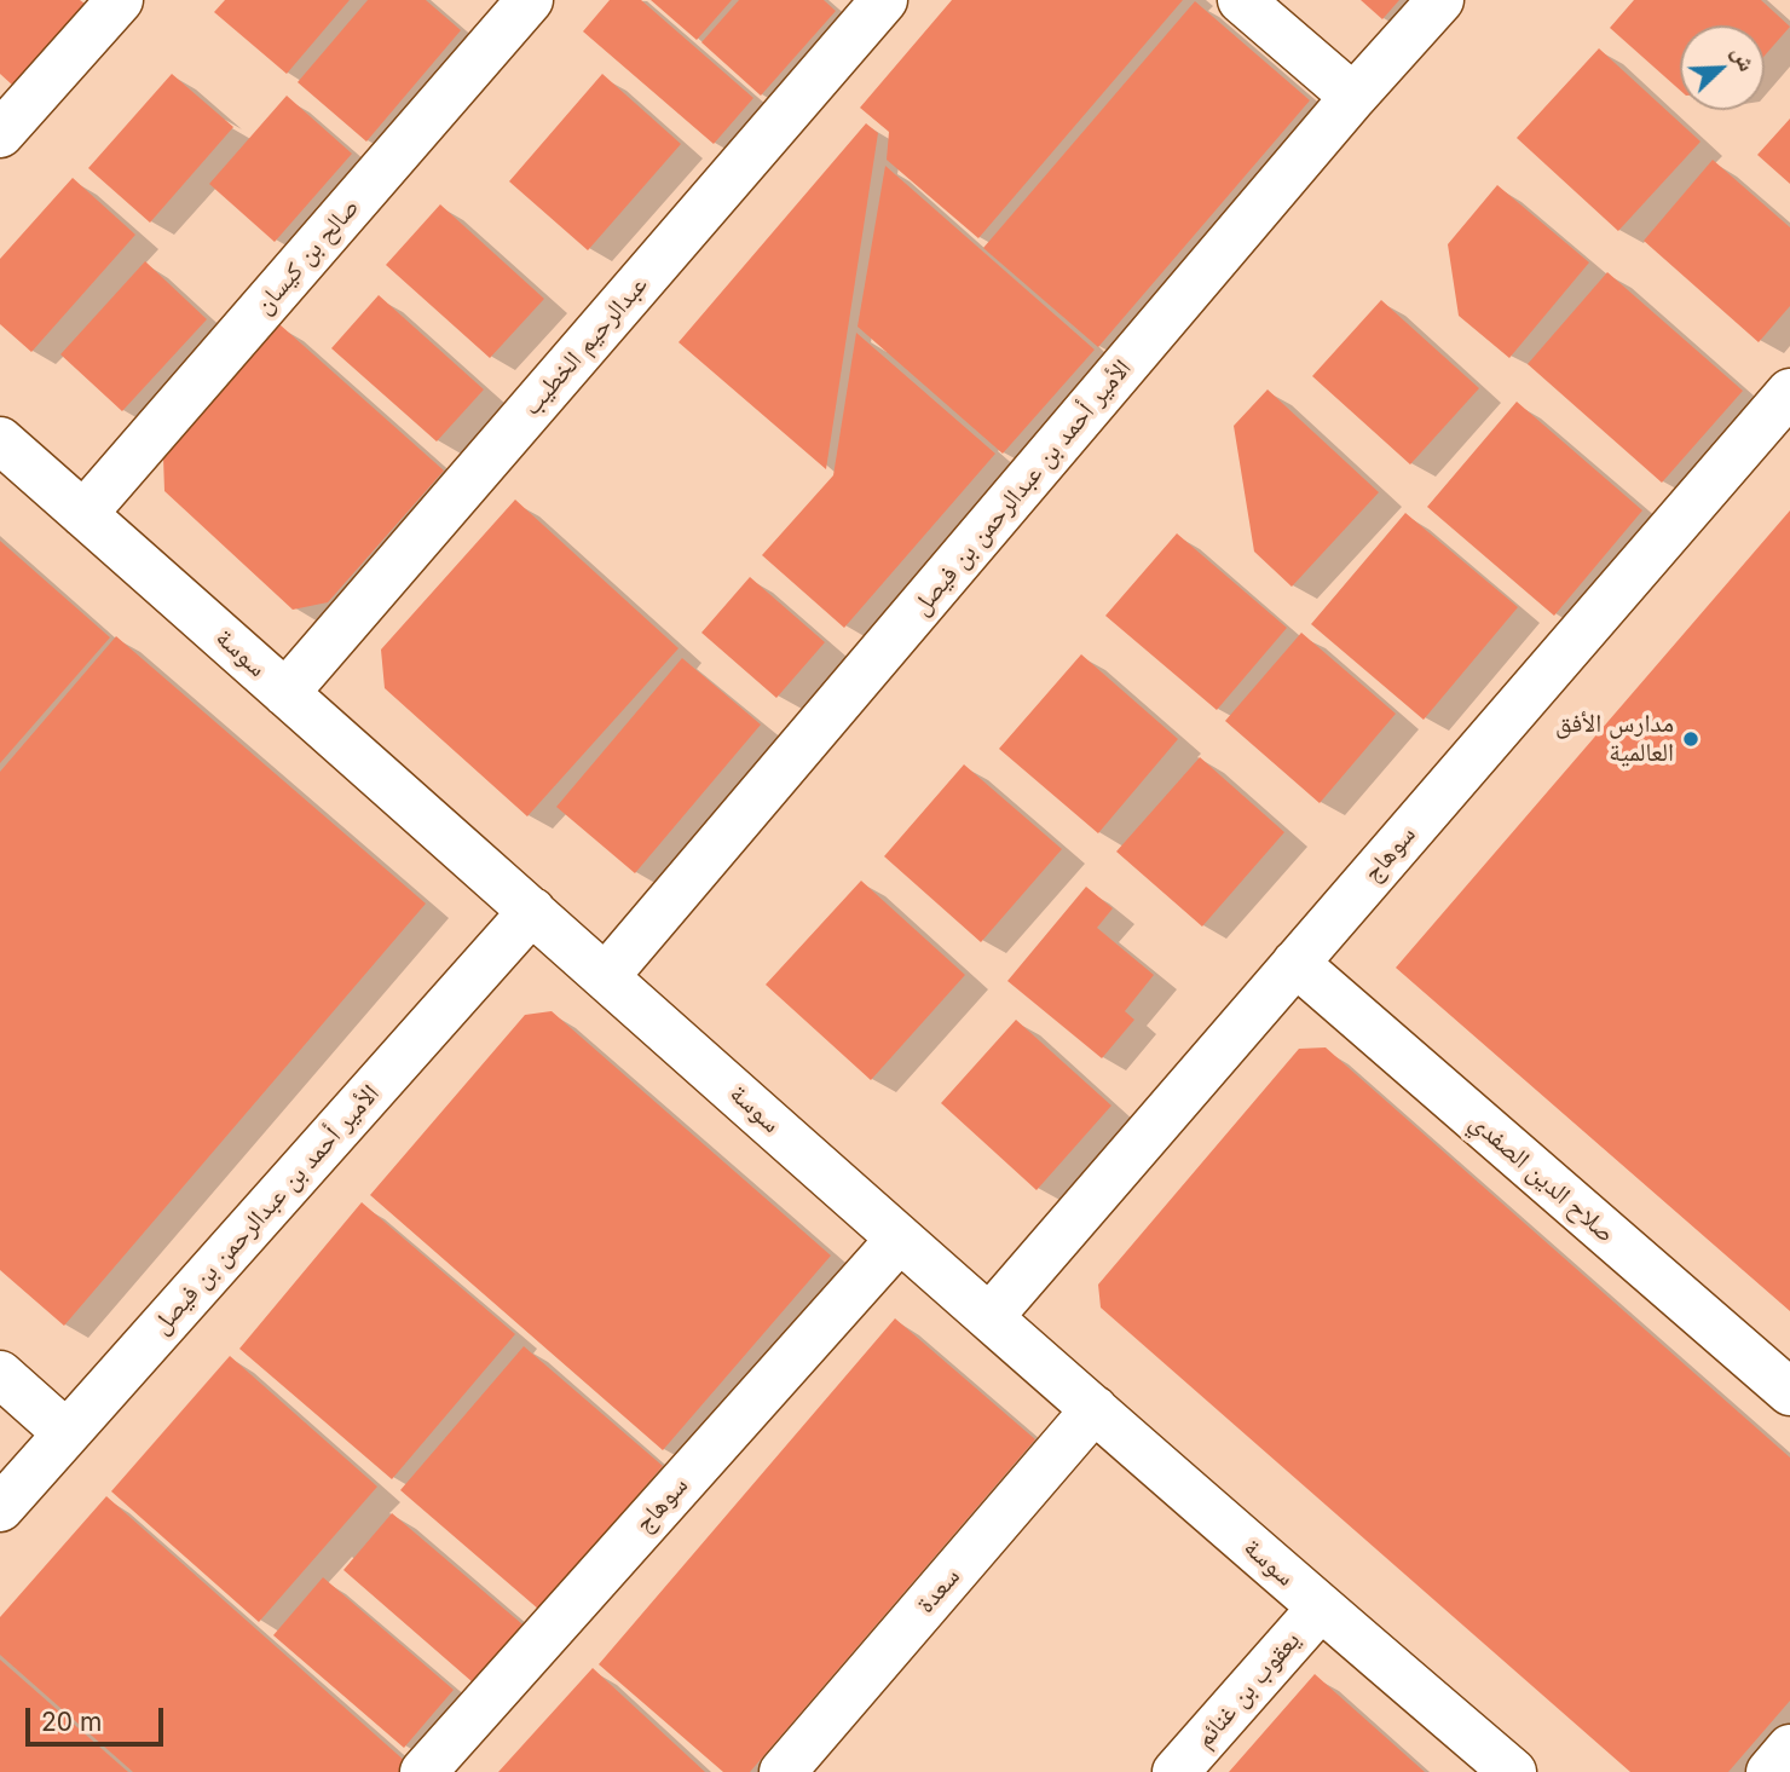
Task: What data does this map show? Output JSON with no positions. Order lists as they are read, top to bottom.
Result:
{
  "streets": {
    "street": [
      "صالح بن كيسان",
      "عبدالرحيم الخطيب",
      "الأمير أحمد بن عبدالرحمن بن فيصل",
      "سوسة",
      "سوهاج",
      "صلاح الدين الصفدي",
      "سعدة",
      "يعقوب بن غنائم"
    ]
  },
  "crossings": [
    ["صالح بن كيسان", "سوسة"],
    ["عبدالرحيم الخطيب", "سوسة"],
    ["الأمير أحمد بن عبدالرحمن بن فيصل", "سوسة"],
    ["سوسة", "سوهاج"],
    ["سوسة", "سعدة"],
    ["سوسة", "يعقوب بن غنائم"],
    ["سوهاج", "صلاح الدين الصفدي"]
  ],
  "places": ["مدارس الأفق العالمية"],
  "scale_bar": "20 m",
  "north": "top right"
}
